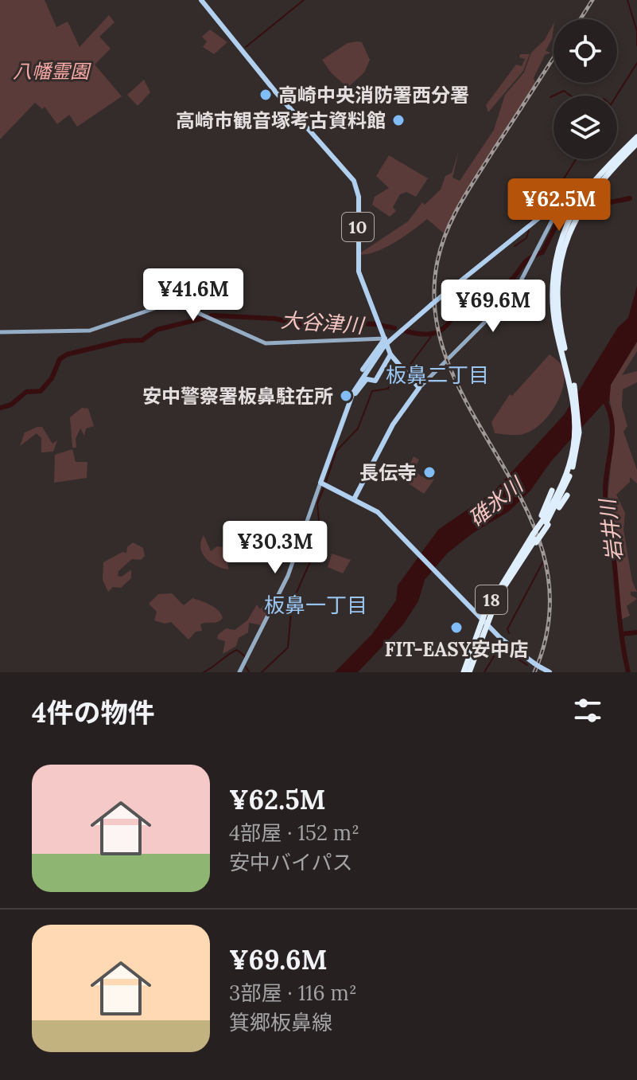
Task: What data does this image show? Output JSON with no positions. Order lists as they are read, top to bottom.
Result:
{
  "streets": {
    "highway": ["18"],
    "main road": ["10"]
  },
  "districts": ["板鼻二丁目", "板鼻一丁目"],
  "water": ["大谷津川", "碓氷川", "岩井川"],
  "parks": ["八幡霊園"],
  "places": [
    "高崎中央消防署西分署",
    "高崎市観音塚考古資料館",
    "安中警察署板鼻駐在所",
    "長伝寺",
    "FIT-EASY安中店"
  ],
  "page": {
    "price": [
      "¥62.5M",
      "¥41.6M",
      "¥69.6M",
      "¥30.3M"
    ],
    "heading": "4件の物件",
    "list": [
      {
        "name": "¥62.5M",
        "note": "4部屋 · 152 m² · 安中バイパス"
      },
      {
        "name": "¥69.6M",
        "note": "3部屋 · 116 m² · 箕郷板鼻線"
      }
    ]
  }
}
